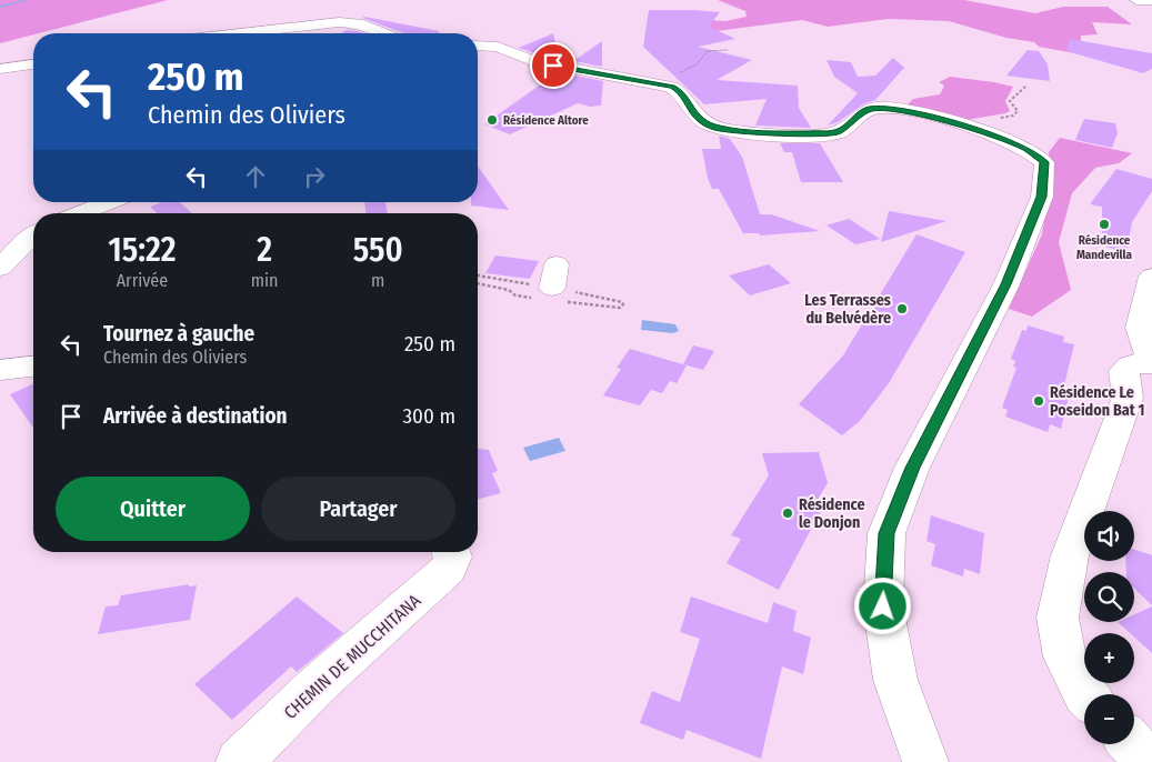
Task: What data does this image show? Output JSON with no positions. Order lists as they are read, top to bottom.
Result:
{
  "streets": {
    "street": ["CHEMIN DE MUCCHITANA"]
  },
  "places": [
    "Résidence Altore",
    "Résidence Mandevilla",
    "Les Terrasses du Belvédère",
    "Résidence Le Poseidon Bat 1",
    "Résidence le Donjon"
  ],
  "page": {
    "turn": ["250 m", "Chemin des Oliviers"],
    "eta": [
      "15:22",
      "Arrivée",
      "2",
      "min",
      "550",
      "m"
    ],
    "list": [
      {
        "name": "Tournez à gauche",
        "note": "Chemin des Oliviers",
        "value": "250 m"
      },
      {
        "name": "Arrivée à destination",
        "value": "300 m"
      }
    ],
    "buttons": ["Quitter", "Partager"],
    "map_buttons": ["+", "−"]
  }
}
